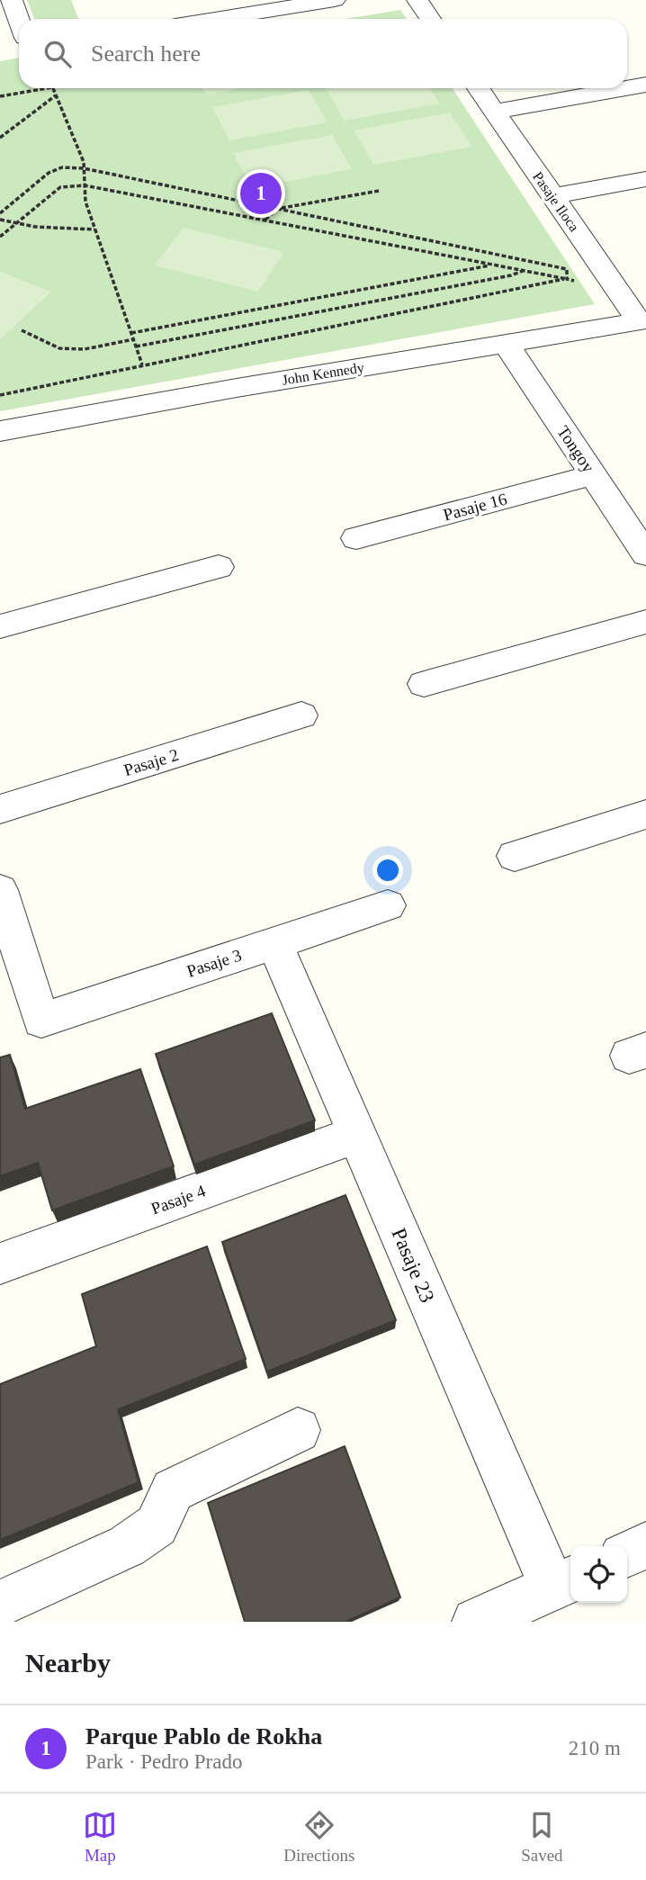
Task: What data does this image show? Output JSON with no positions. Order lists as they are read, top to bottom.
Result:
{
  "streets": {
    "street": [
      "Pasaje Iloca",
      "John Kennedy",
      "Tongoy",
      "Pasaje 16",
      "Pasaje 2",
      "Pasaje 3",
      "Pasaje 4",
      "Pasaje 23"
    ]
  },
  "crossings": [
    ["Pasaje Iloca", "John Kennedy"],
    ["John Kennedy", "Tongoy"],
    ["Tongoy", "Pasaje 16"],
    ["Pasaje 3", "Pasaje 23"],
    ["Pasaje 4", "Pasaje 23"]
  ],
  "page": {
    "search": "Search here",
    "pins": "1",
    "heading": "Nearby",
    "list": [
      {
        "mark": "1",
        "name": "Parque Pablo de Rokha",
        "note": "Park · Pedro Prado",
        "value": "210 m"
      }
    ],
    "nav": ["Map", "Directions", "Saved"]
  }
}
